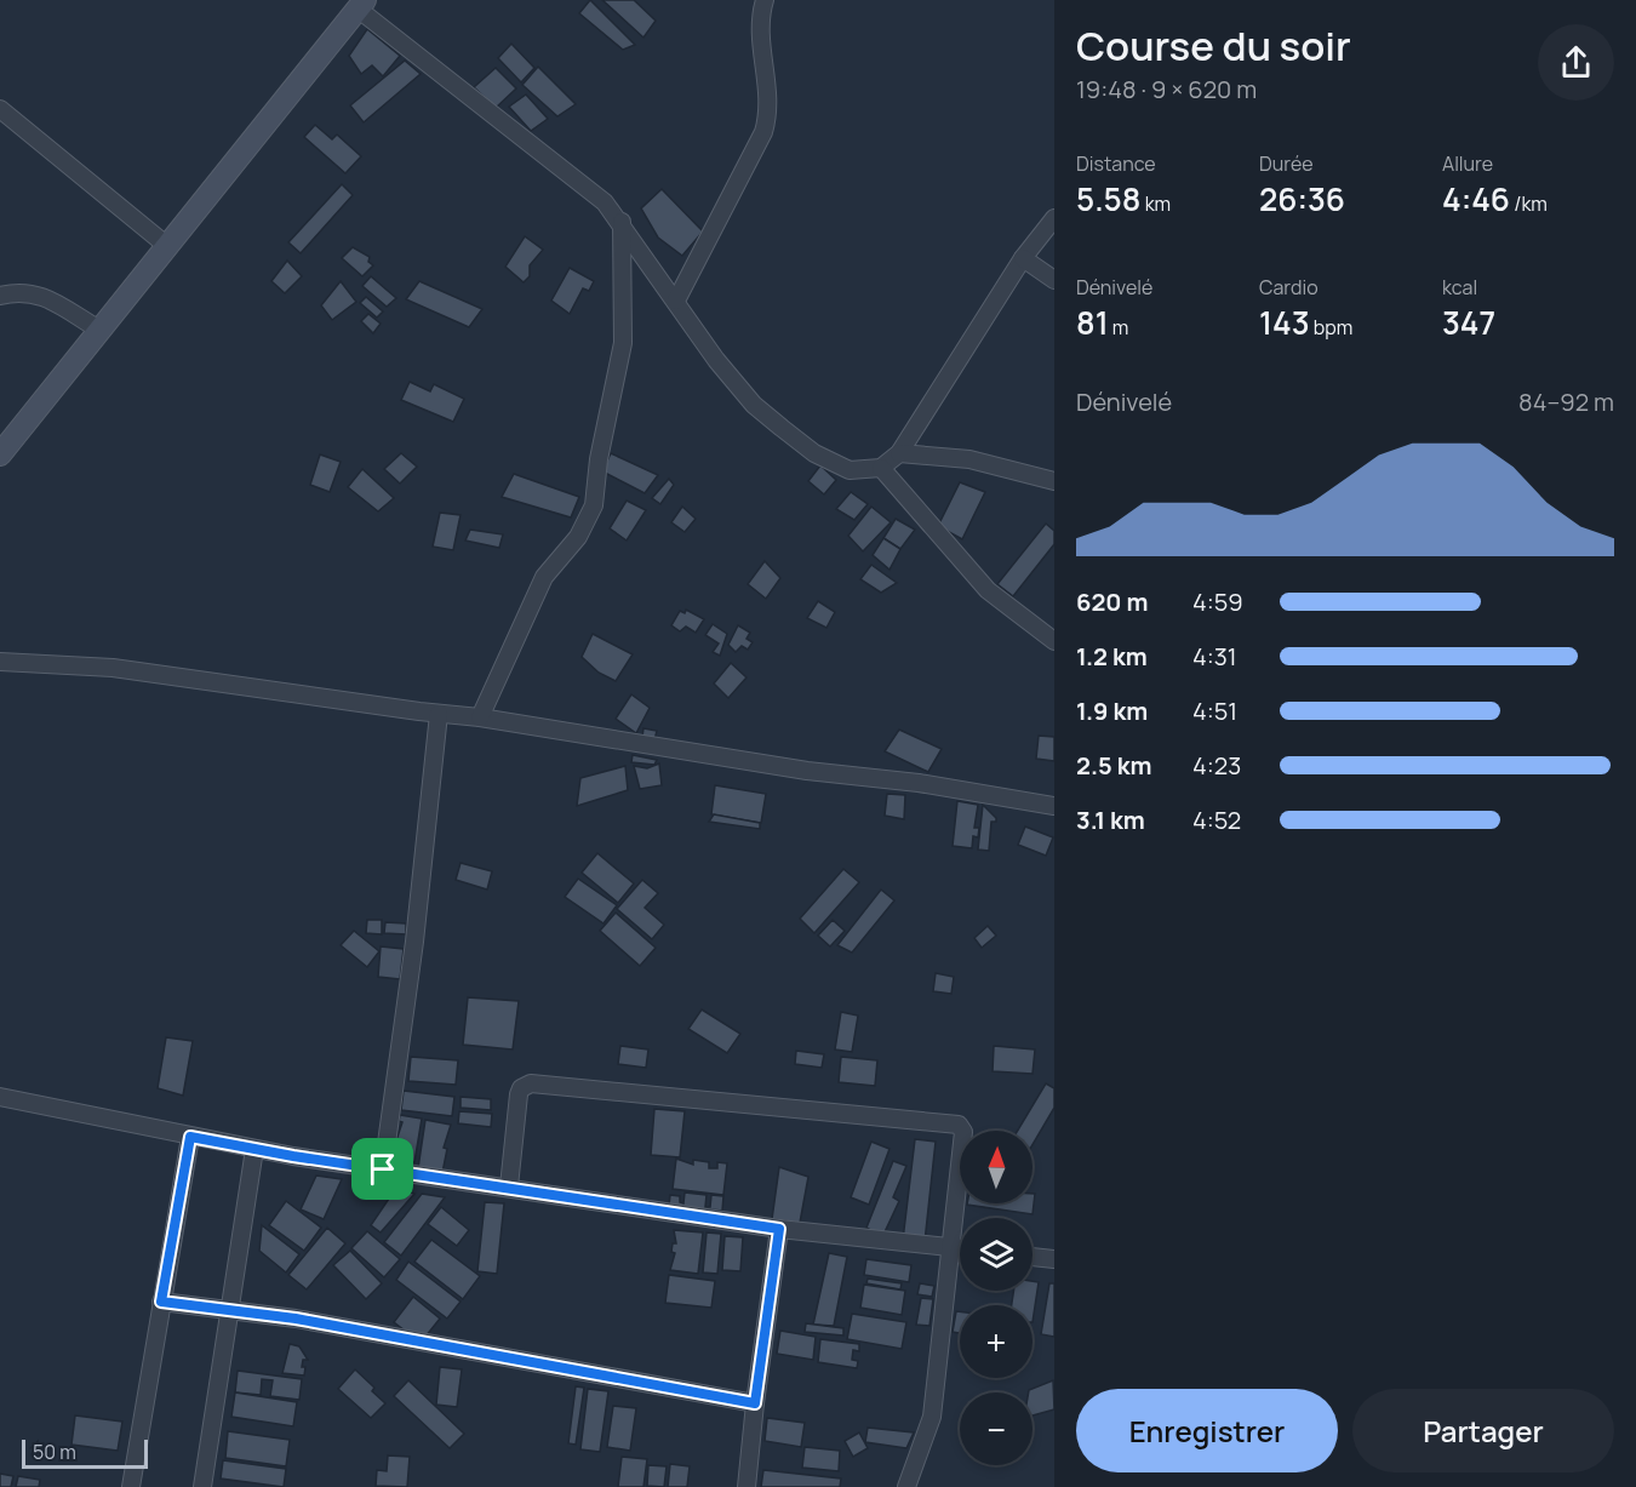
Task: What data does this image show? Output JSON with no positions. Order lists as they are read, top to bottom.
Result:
{
  "scale_bar": "50 m",
  "north": "top",
  "page": {
    "heading": ["Course du soir", "19:48 · 9 × 620 m"],
    "stats": [
      ["Distance", "5.58 km"],
      ["Durée", "26:36"],
      ["Allure", "4:46 /km"],
      ["Dénivelé", "81 m"],
      ["Cardio", "143 bpm"],
      ["kcal", "347"]
    ],
    "chart": ["Dénivelé", "84–92 m"],
    "list": [
      {
        "name": "620 m",
        "note": "4:59"
      },
      {
        "name": "1.2 km",
        "note": "4:31"
      },
      {
        "name": "1.9 km",
        "note": "4:51"
      },
      {
        "name": "2.5 km",
        "note": "4:23"
      },
      {
        "name": "3.1 km",
        "note": "4:52"
      }
    ],
    "map_buttons": ["+", "−"],
    "buttons": ["Enregistrer", "Partager"],
    "scale": "50 m"
  }
}
